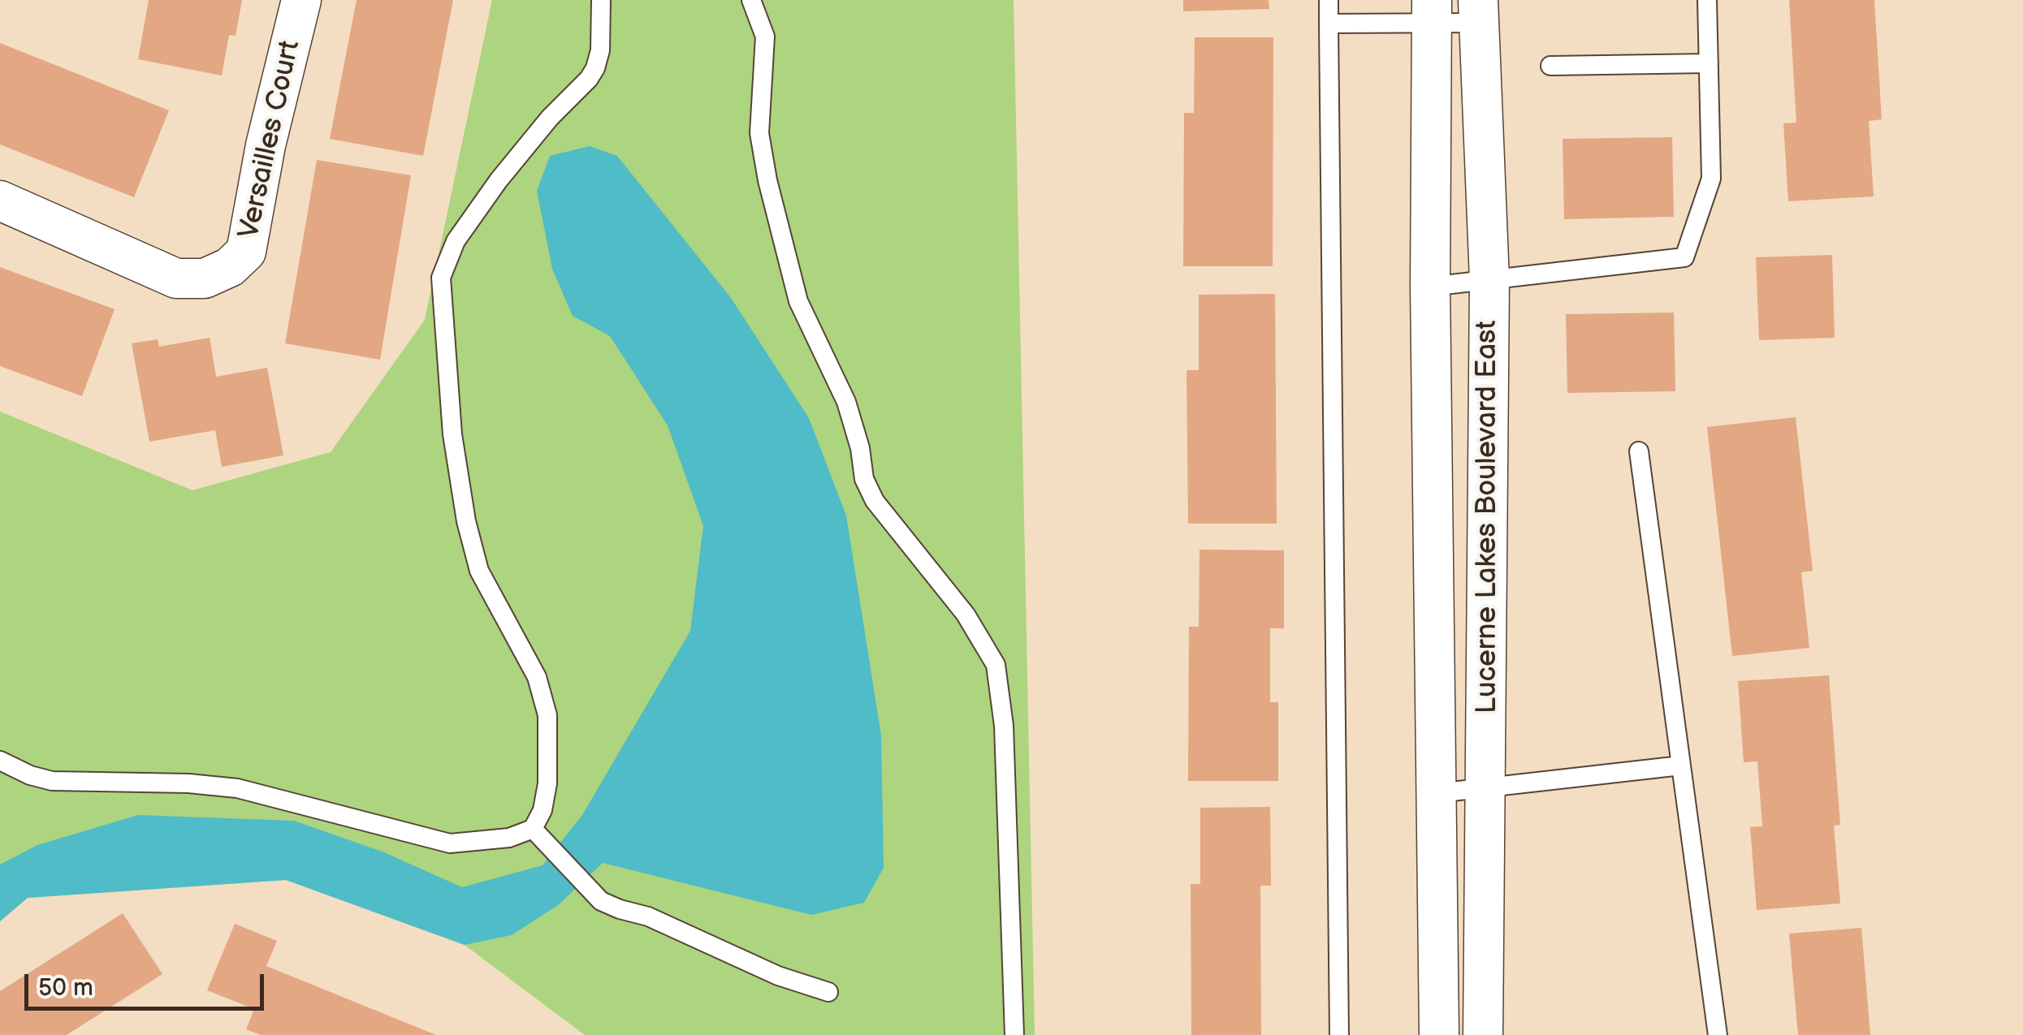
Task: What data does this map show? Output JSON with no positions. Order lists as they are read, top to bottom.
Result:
{
  "streets": {
    "street": ["Versailles Court", "Lucerne Lakes Boulevard East"]
  },
  "scale_bar": "50 m"
}
